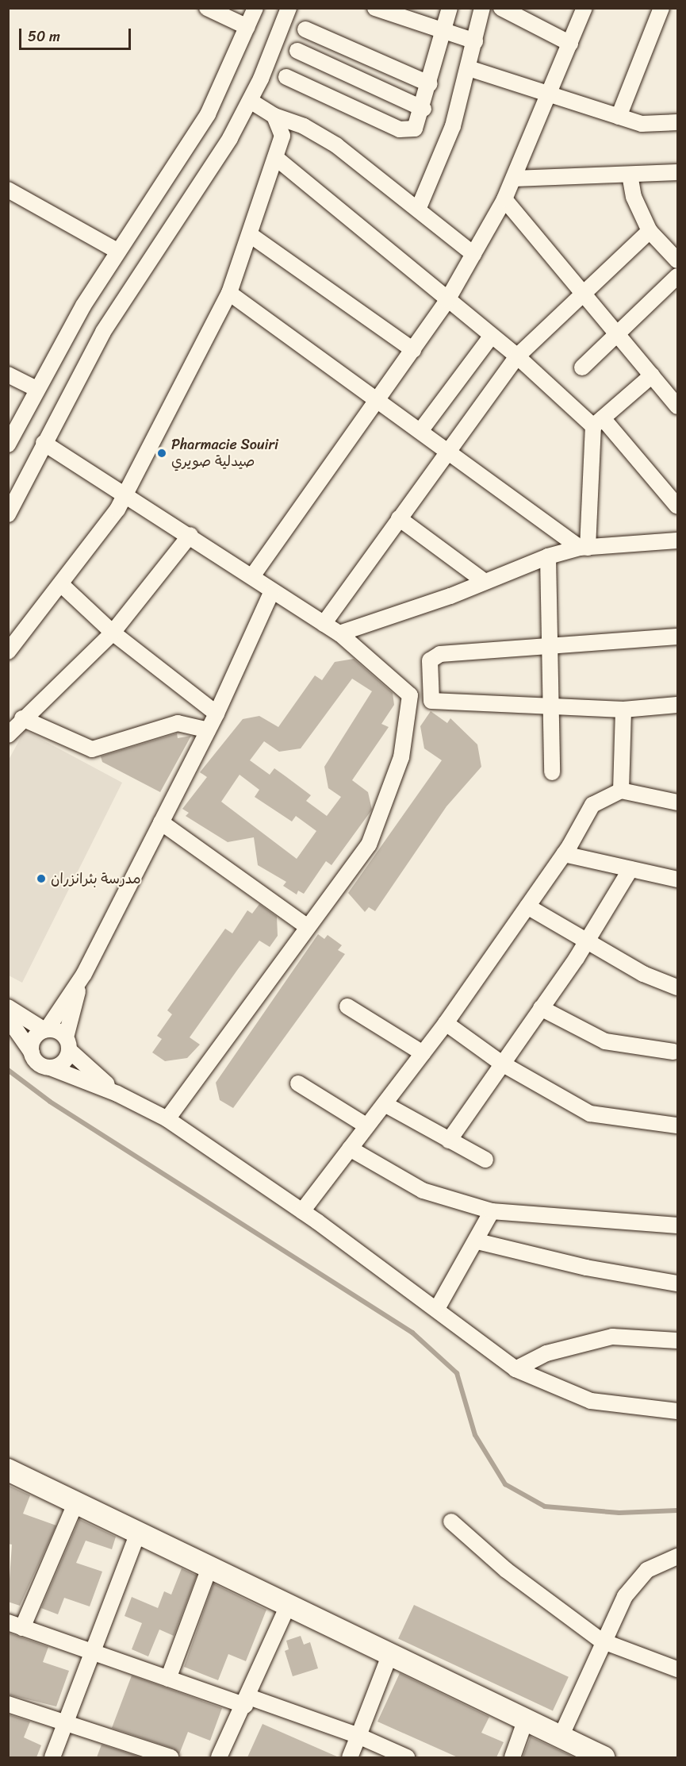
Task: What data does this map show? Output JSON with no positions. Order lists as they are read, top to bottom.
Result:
{
  "places": ["Pharmacie Souiri صيدلية صويري", "مدرسة بئرانزران"],
  "scale_bar": "50 m"
}
